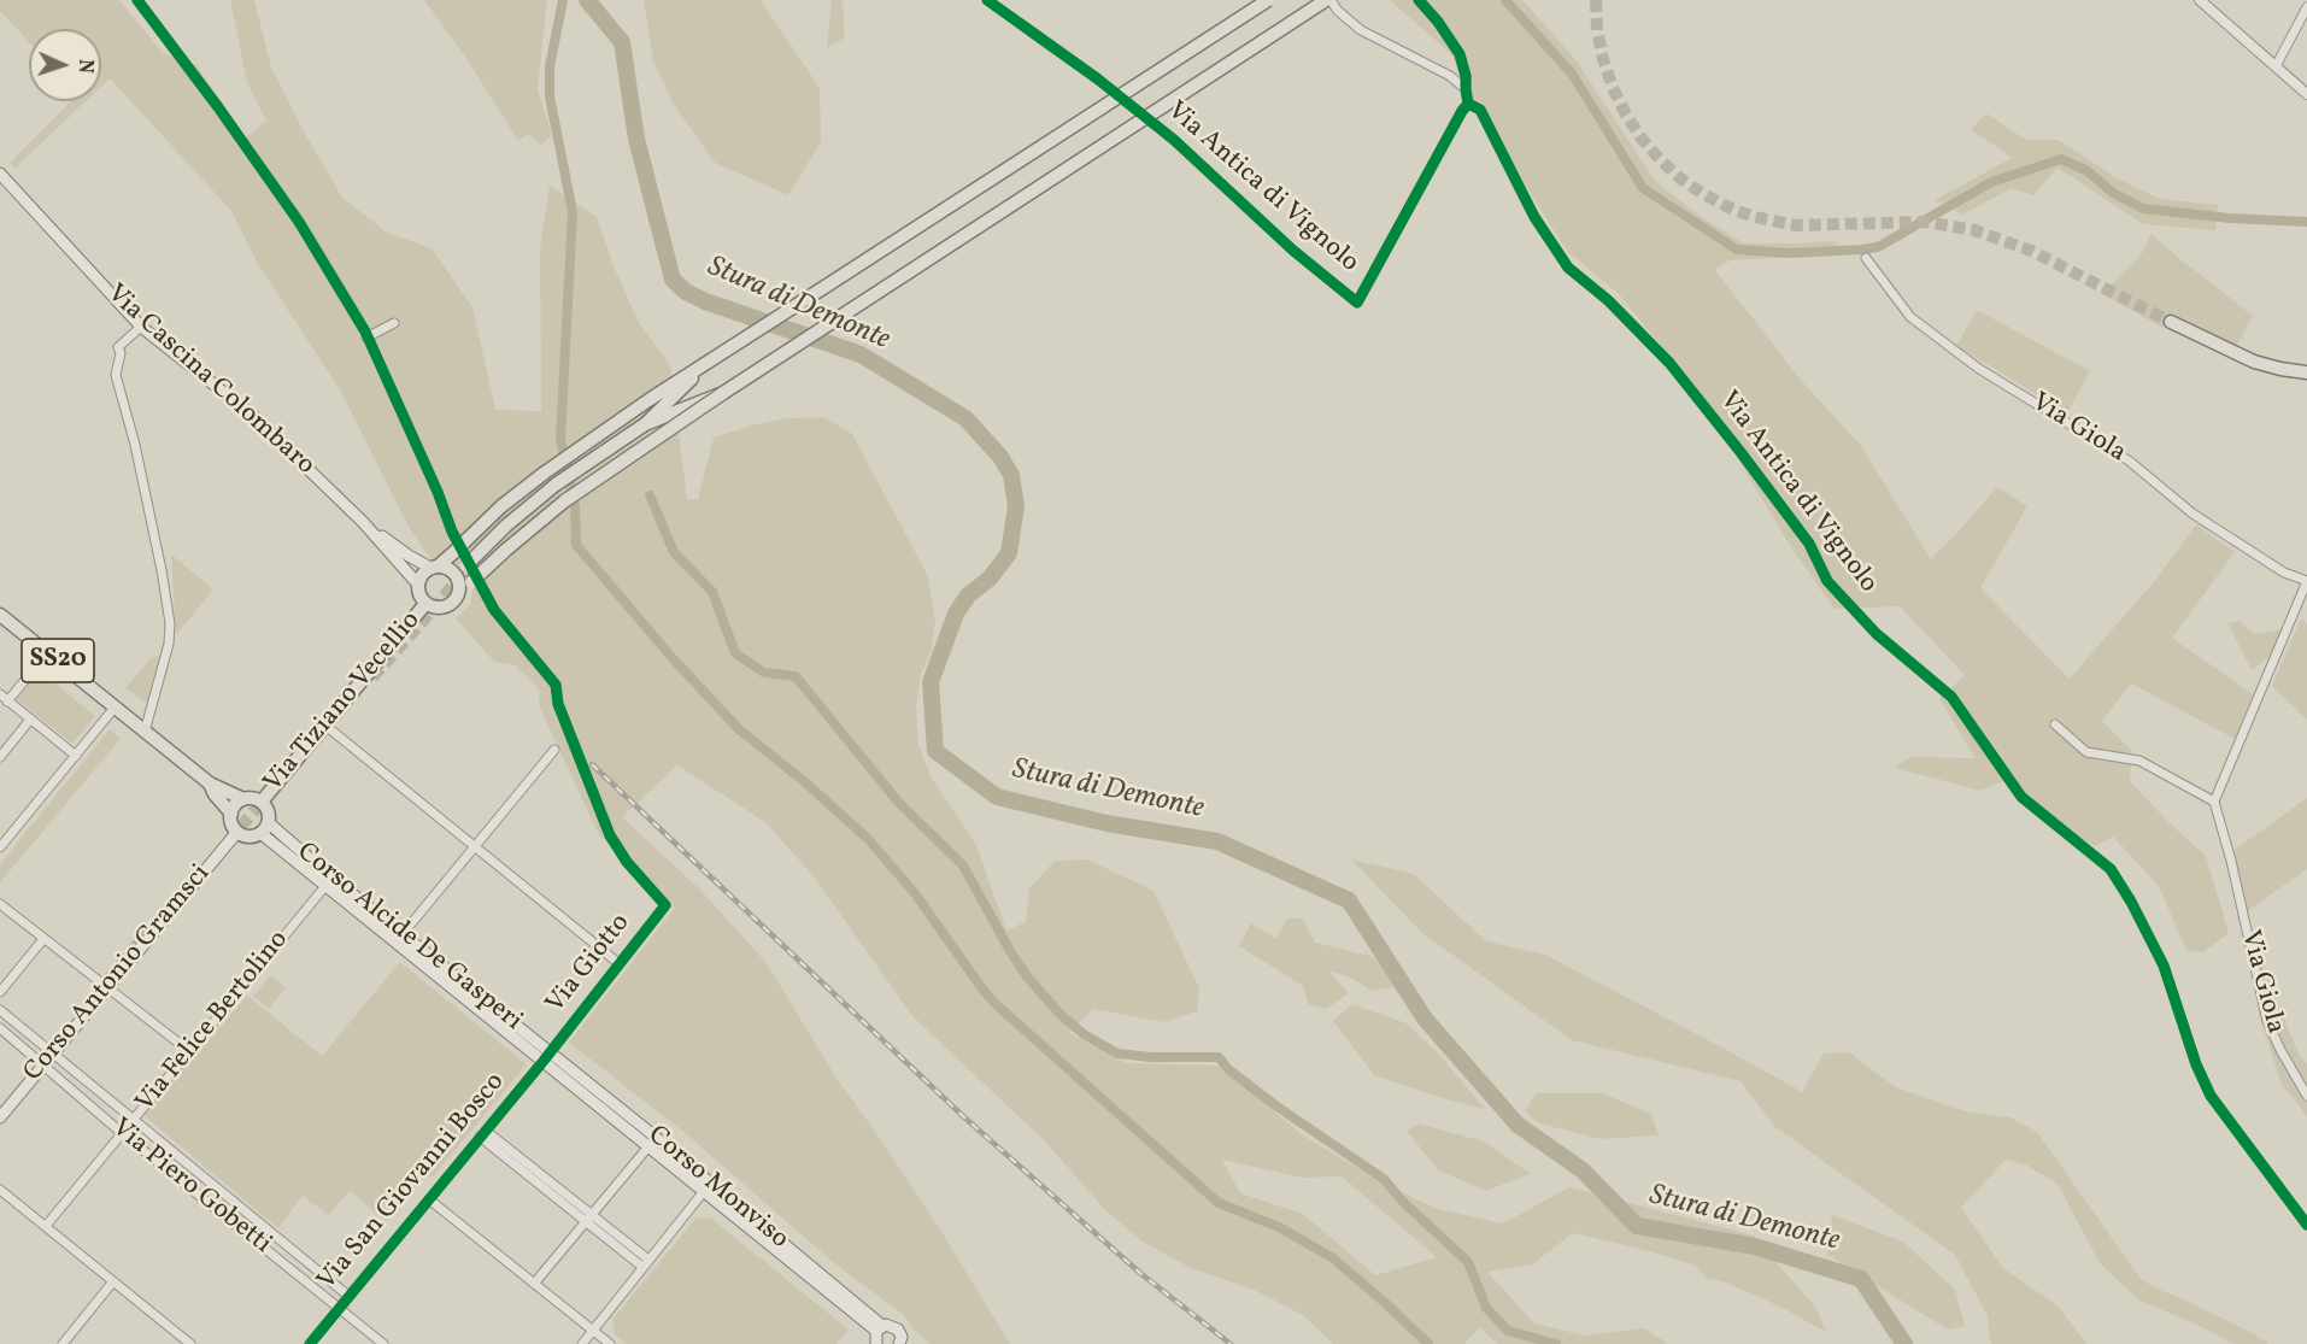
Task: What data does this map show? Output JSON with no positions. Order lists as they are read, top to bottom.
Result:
{
  "streets": {
    "main road": [
      "Via Cascina Colombaro",
      "SS20",
      "Via Tiziano Vecellio",
      "Corso Alcide De Gasperi",
      "Corso Antonio Gramsci",
      "Corso Monviso"
    ],
    "street": [
      "Via Antica di Vignolo",
      "Via Giola",
      "Via Giotto",
      "Via Felice Bertolino",
      "Via San Giovanni Bosco",
      "Via Piero Gobetti"
    ]
  },
  "crossings": [
    ["Via Cascina Colombaro", "Via Tiziano Vecellio"],
    ["SS20", "Via Tiziano Vecellio"],
    ["SS20", "Corso Alcide De Gasperi"],
    ["SS20", "Corso Antonio Gramsci"],
    ["Via Tiziano Vecellio", "Corso Alcide De Gasperi"],
    ["Via Tiziano Vecellio", "Corso Antonio Gramsci"],
    ["Corso Alcide De Gasperi", "Via Giotto"],
    ["Corso Alcide De Gasperi", "Corso Antonio Gramsci"],
    ["Corso Alcide De Gasperi", "Via Felice Bertolino"],
    ["Corso Alcide De Gasperi", "Via San Giovanni Bosco"],
    ["Corso Alcide De Gasperi", "Corso Monviso"],
    ["Via Giotto", "Via San Giovanni Bosco"],
    ["Via Giotto", "Corso Monviso"],
    ["Corso Antonio Gramsci", "Via Piero Gobetti"],
    ["Via Felice Bertolino", "Via Piero Gobetti"],
    ["Via San Giovanni Bosco", "Via Piero Gobetti"],
    ["Via San Giovanni Bosco", "Corso Monviso"]
  ],
  "water": ["Stura di Demonte"],
  "north": "right"
}
